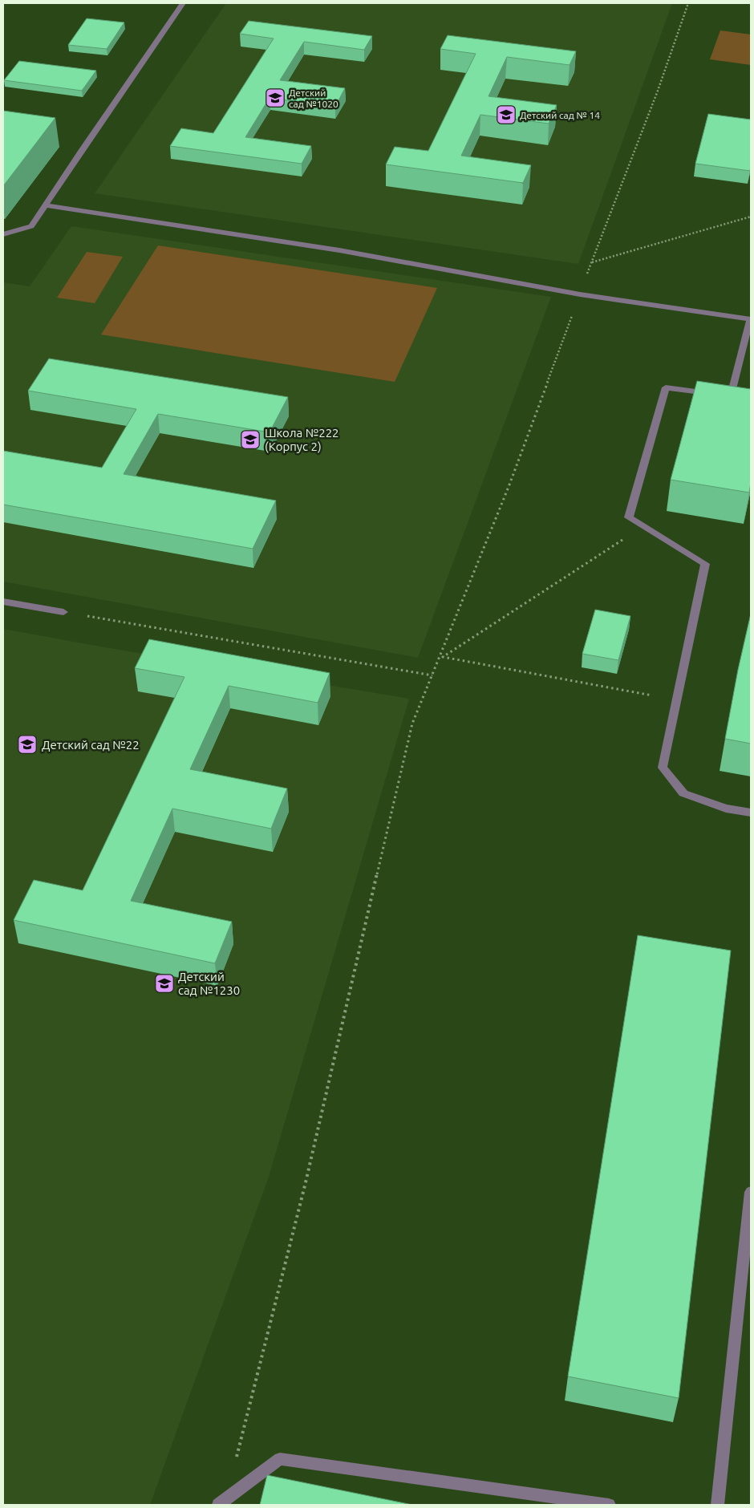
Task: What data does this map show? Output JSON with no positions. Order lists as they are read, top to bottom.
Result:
{
  "places": {
    "school or university": [
      "Детский сад №1020",
      "Детский сад № 14",
      "Школа №222 (Корпус 2)",
      "Детский сад №22",
      "Детский сад №1230"
    ]
  }
}
